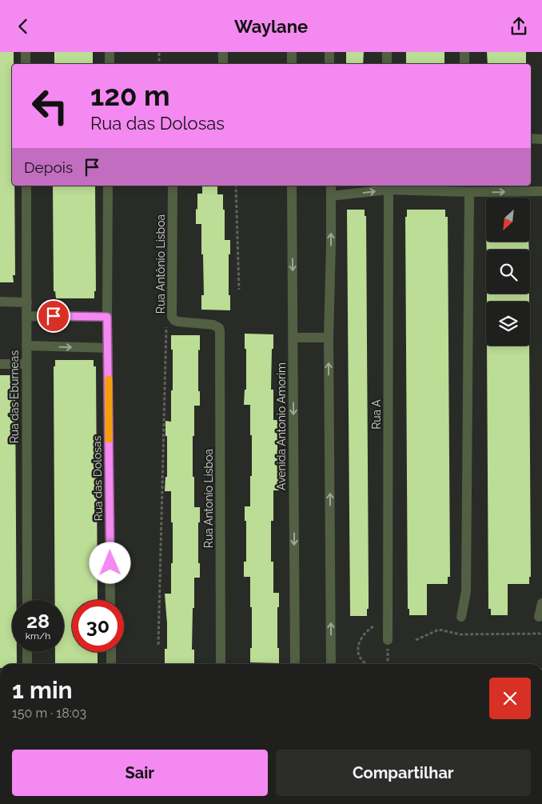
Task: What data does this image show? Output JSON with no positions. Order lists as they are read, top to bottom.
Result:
{
  "streets": {
    "street": [
      "Rua Antônio Lisboa",
      "Rua das Eburneas",
      "Rua A",
      "Avenida Antonio Amorim",
      "Rua das Dolosas",
      "Rua Antonio Lisboa"
    ]
  },
  "crossings": [
    ["Rua Antônio Lisboa", "Rua Antonio Lisboa"]
  ],
  "north": "bottom left",
  "page": {
    "header": "Waylane",
    "turn": ["120 m", "Rua das Dolosas"],
    "then": "Depois",
    "speed": "28 km/h",
    "limit": "30",
    "heading": ["1 min", "150 m · 18:03"],
    "buttons": ["Sair", "Compartilhar"]
  }
}
